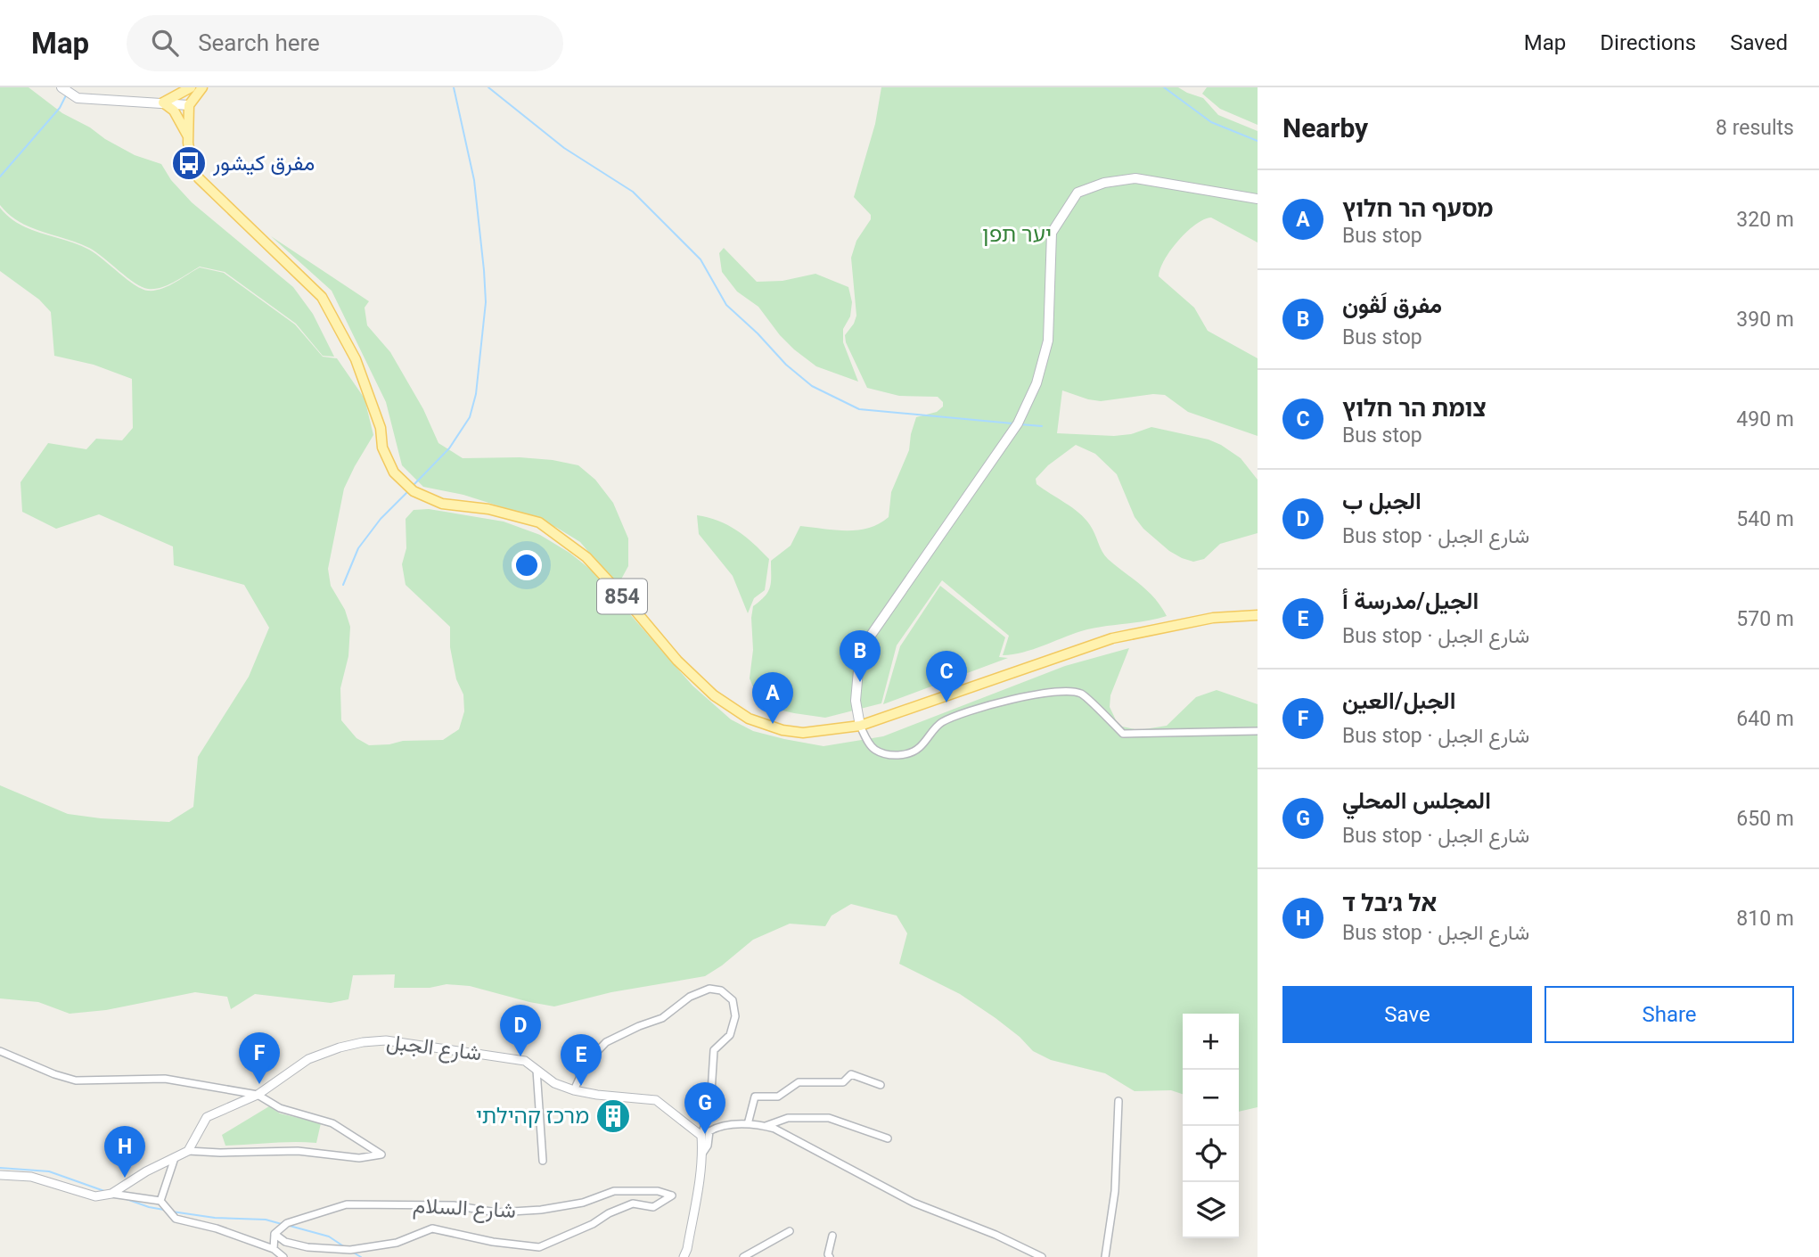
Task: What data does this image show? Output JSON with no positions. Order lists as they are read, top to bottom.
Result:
{
  "streets": {
    "main road": ["854"],
    "street": ["شارع الجبل", "شارع السلام"]
  },
  "parks": ["יער תפן"],
  "places": {
    "bus stop": ["مفرق كيشور"],
    "building": ["מרכז קהילתי"]
  },
  "page": {
    "header": "Map",
    "search": "Search here",
    "nav": ["Map", "Directions", "Saved"],
    "heading": ["Nearby", "8 results"],
    "list": [
      {
        "mark": "A",
        "name": "מסעף הר חלוץ",
        "note": "Bus stop",
        "value": "320 m"
      },
      {
        "mark": "B",
        "name": "مفرق لَڤون",
        "note": "Bus stop",
        "value": "390 m"
      },
      {
        "mark": "C",
        "name": "צומת הר חלוץ",
        "note": "Bus stop",
        "value": "490 m"
      },
      {
        "mark": "D",
        "name": "الجبل ب",
        "note": "Bus stop · شارع الجبل",
        "value": "540 m"
      },
      {
        "mark": "E",
        "name": "الجيل/مدرسة أ",
        "note": "Bus stop · شارع الجبل",
        "value": "570 m"
      },
      {
        "mark": "F",
        "name": "الجبل/العين",
        "note": "Bus stop · شارع الجبل",
        "value": "640 m"
      },
      {
        "mark": "G",
        "name": "المجلس المحلي",
        "note": "Bus stop · شارع الجبل",
        "value": "650 m"
      },
      {
        "mark": "H",
        "name": "אל ג׳בל ד",
        "note": "Bus stop · شارع الجبل",
        "value": "810 m"
      }
    ],
    "pins": [
      "B",
      "C",
      "A",
      "D",
      "F",
      "E",
      "G",
      "H"
    ],
    "buttons": ["Save", "Share"],
    "map_buttons": ["+", "−"]
  }
}
